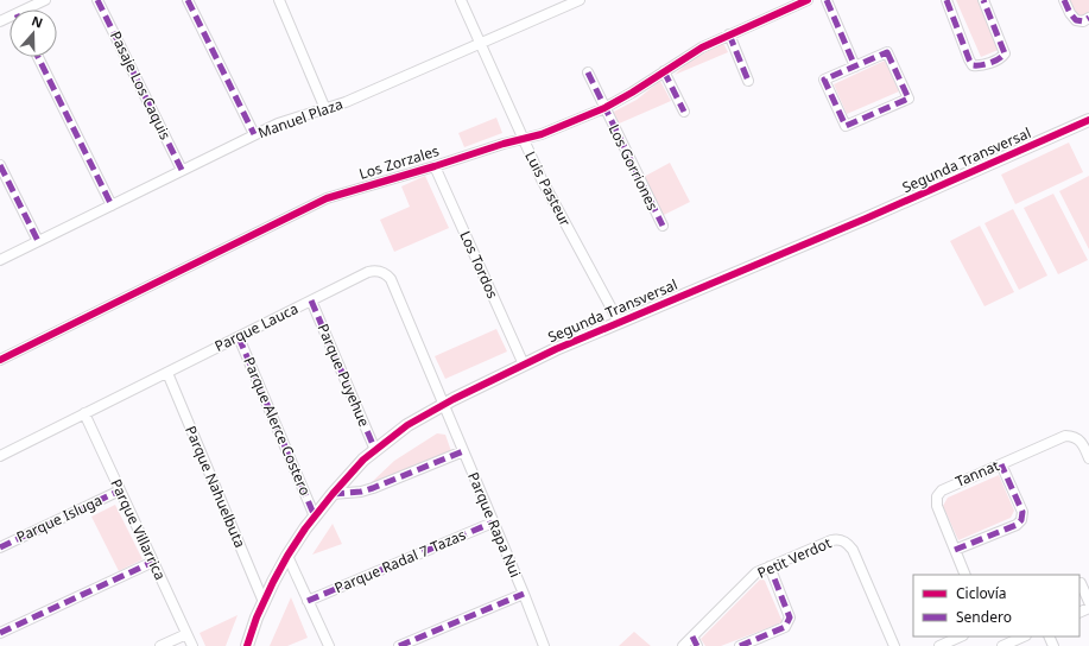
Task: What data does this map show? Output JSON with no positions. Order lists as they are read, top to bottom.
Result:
{
  "streets": {
    "street": [
      "Pasaje Los Caquis",
      "Manuel Plaza",
      "Segunda Transversal",
      "Los Zorzales",
      "Los Gorriones",
      "Luis Pasteur",
      "Los Tordos",
      "Parque Lauca",
      "Parque Puyehue",
      "Parque Alerce Costero",
      "Tannat",
      "Parque Nahuelbuta",
      "Parque Isluga",
      "Parque Rapa Nui",
      "Parque Villarrica",
      "Petit Verdot",
      "Parque Radal 7 Tazas"
    ]
  },
  "crossings": [
    ["Pasaje Los Caquis", "Manuel Plaza"],
    ["Manuel Plaza", "Luis Pasteur"],
    ["Segunda Transversal", "Luis Pasteur"],
    ["Segunda Transversal", "Los Tordos"],
    ["Segunda Transversal", "Parque Lauca"],
    ["Segunda Transversal", "Parque Puyehue"],
    ["Segunda Transversal", "Parque Alerce Costero"],
    ["Segunda Transversal", "Parque Nahuelbuta"],
    ["Segunda Transversal", "Parque Rapa Nui"],
    ["Los Zorzales", "Los Gorriones"],
    ["Los Zorzales", "Luis Pasteur"],
    ["Los Zorzales", "Los Tordos"],
    ["Parque Lauca", "Parque Puyehue"],
    ["Parque Lauca", "Parque Alerce Costero"],
    ["Parque Lauca", "Parque Nahuelbuta"],
    ["Parque Lauca", "Parque Rapa Nui"],
    ["Parque Lauca", "Parque Villarrica"],
    ["Parque Isluga", "Parque Villarrica"],
    ["Parque Rapa Nui", "Parque Radal 7 Tazas"]
  ],
  "legend": ["Ciclovía", "Sendero"],
  "north": "top"
}
